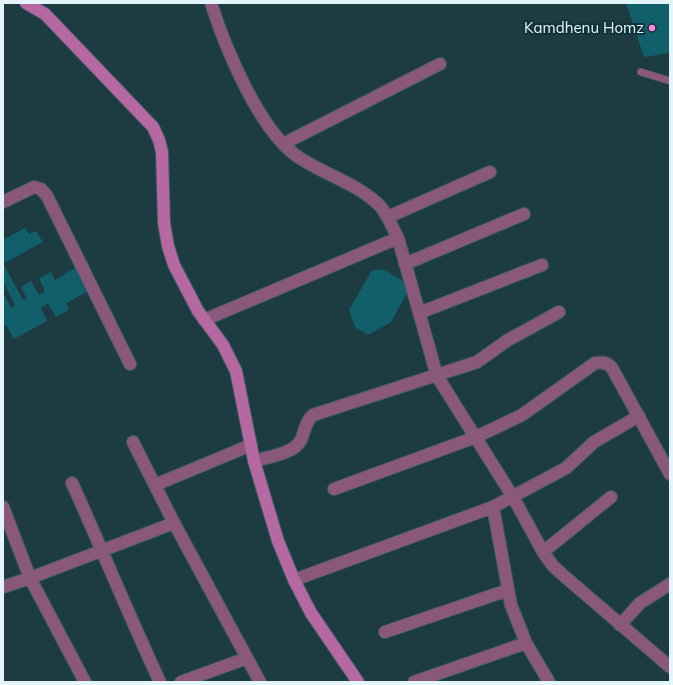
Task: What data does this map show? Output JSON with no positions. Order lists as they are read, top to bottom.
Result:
{
  "places": ["Kamdhenu Homz"]
}
